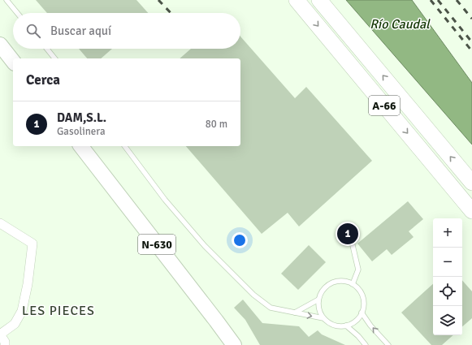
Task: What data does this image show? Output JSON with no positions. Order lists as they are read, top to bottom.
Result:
{
  "streets": {
    "highway": ["A-66", "N-630"]
  },
  "districts": ["LES PIECES"],
  "water": ["Río Caudal"],
  "page": {
    "search": "Buscar aquí",
    "heading": "Cerca",
    "list": [
      {
        "mark": "1",
        "name": "DAM,S.L.",
        "note": "Gasolinera",
        "value": "80 m"
      }
    ],
    "map_buttons": ["+", "−"],
    "pins": "1"
  }
}
